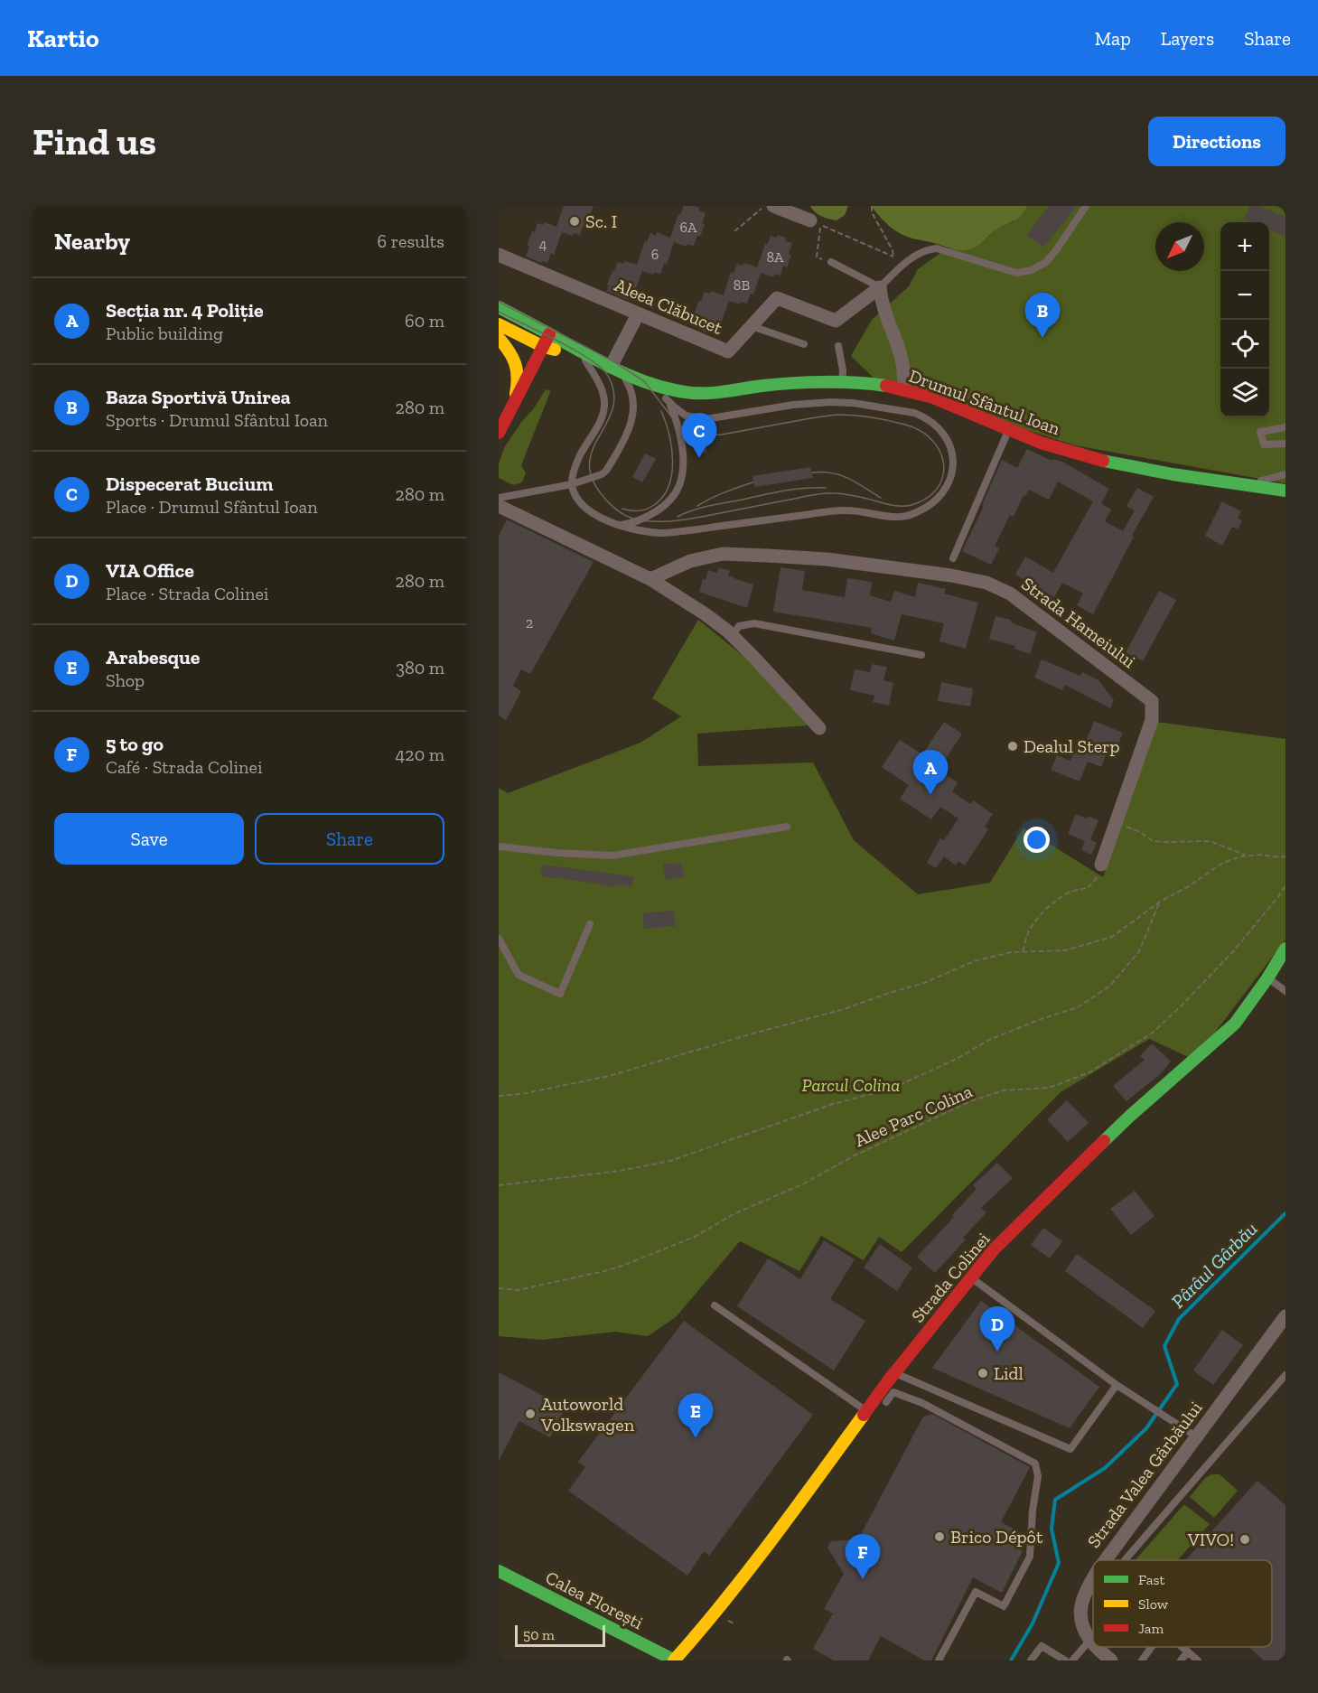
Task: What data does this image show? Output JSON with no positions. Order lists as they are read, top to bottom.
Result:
{
  "streets": {
    "main road": ["Drumul Sfântul Ioan", "Strada Colinei", "Calea Florești"],
    "street": ["Aleea Clăbucet", "Strada Hameiului", "Strada Valea Gârbăului"],
    "path": ["Alee Parc Colina"]
  },
  "crossings": [
    ["Strada Colinei", "Calea Florești"]
  ],
  "water": ["Pârâul Gârbău"],
  "parks": ["Parcul Colina"],
  "places": [
    "Sc. I",
    "Dealul Sterp",
    "Lidl",
    "Autoworld Volkswagen",
    "Brico Dépôt",
    "VIVO!"
  ],
  "house_numbers": [
    "6A",
    "4",
    "6",
    "8A",
    "8B",
    "2"
  ],
  "legend": ["Fast", "Slow", "Jam"],
  "scale_bar": "50 m",
  "north": "bottom left",
  "page": {
    "header": "Kartio",
    "nav": ["Map", "Layers", "Share"],
    "buttons": [
      "Directions",
      ["Save", "Share"]
    ],
    "title": "Find us",
    "heading": ["Nearby", "6 results"],
    "map_buttons": ["+", "−"],
    "list": [
      {
        "mark": "A",
        "name": "Secția nr. 4 Poliție",
        "note": "Public building",
        "value": "60 m"
      },
      {
        "mark": "B",
        "name": "Baza Sportivă Unirea",
        "note": "Sports · Drumul Sfântul Ioan",
        "value": "280 m"
      },
      {
        "mark": "C",
        "name": "Dispecerat Bucium",
        "note": "Place · Drumul Sfântul Ioan",
        "value": "280 m"
      },
      {
        "mark": "D",
        "name": "VIA Office",
        "note": "Place · Strada Colinei",
        "value": "280 m"
      },
      {
        "mark": "E",
        "name": "Arabesque",
        "note": "Shop",
        "value": "380 m"
      },
      {
        "mark": "F",
        "name": "5 to go",
        "note": "Café · Strada Colinei",
        "value": "420 m"
      }
    ],
    "pins": [
      "B",
      "C",
      "A",
      "D",
      "E",
      "F"
    ],
    "scale": "50 m"
  }
}
